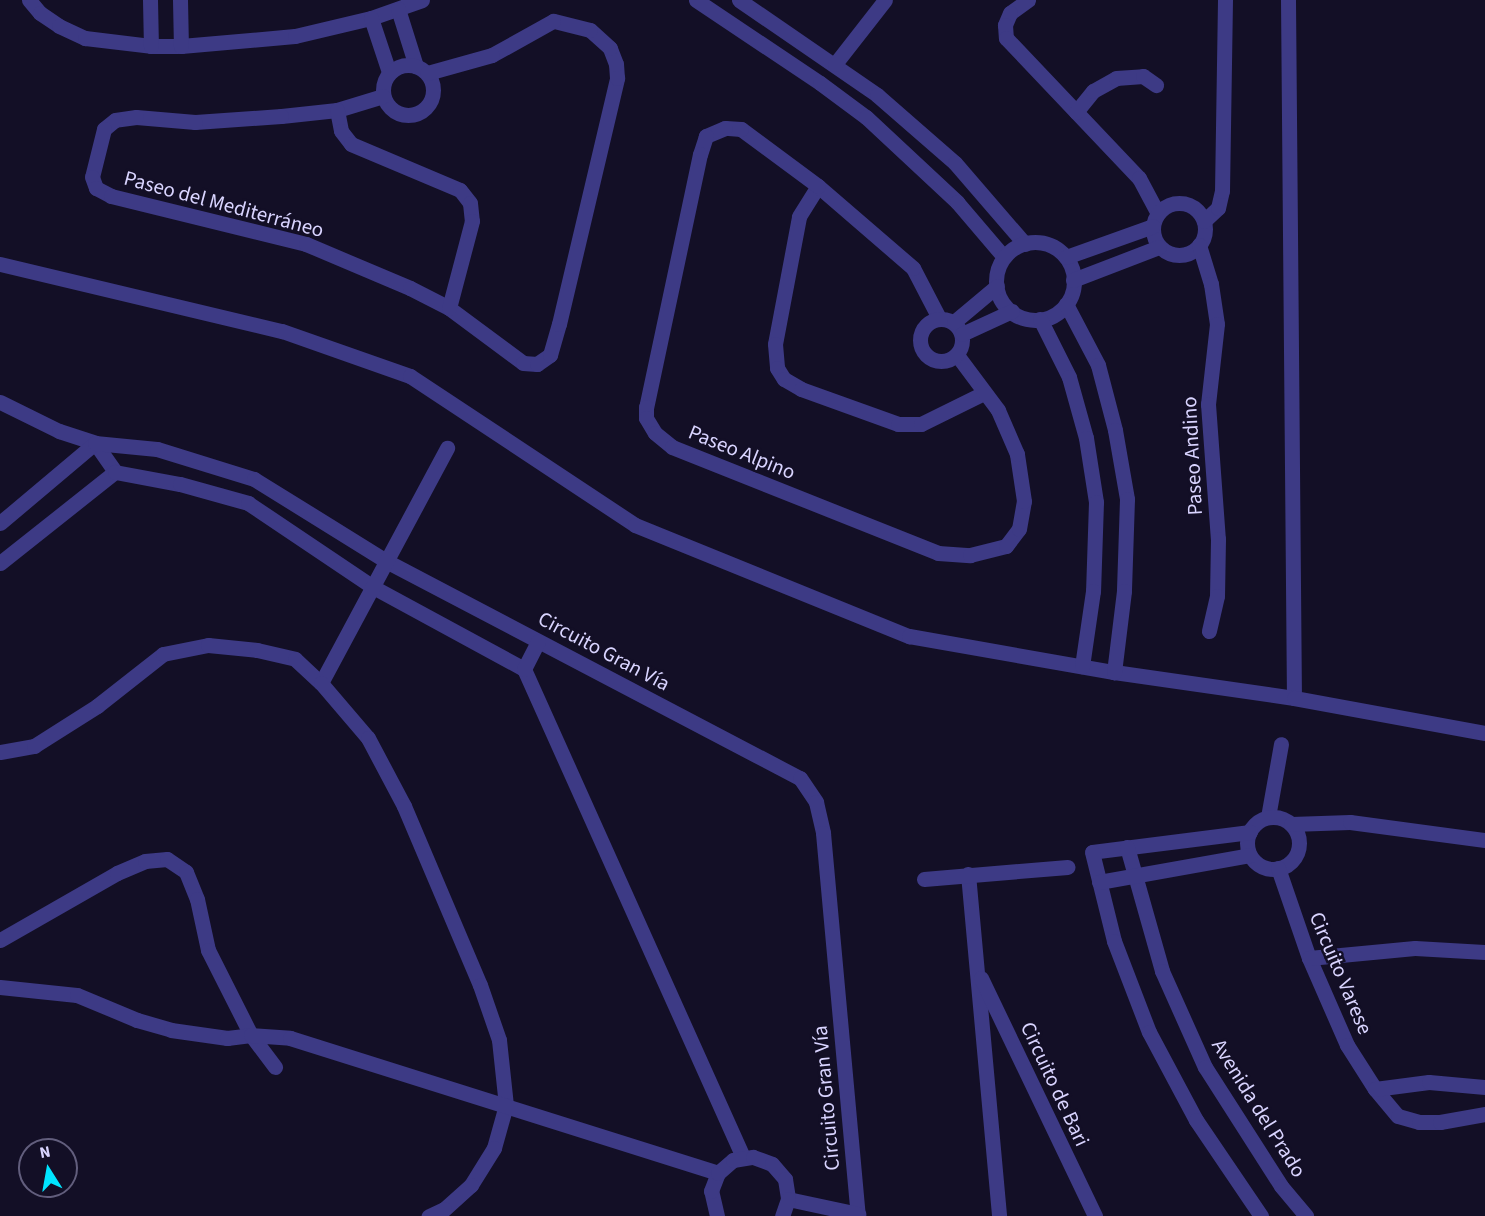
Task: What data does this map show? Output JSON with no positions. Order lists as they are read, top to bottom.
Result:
{
  "streets": {
    "street": [
      "Paseo del Mediterráneo",
      "Paseo Alpino",
      "Paseo Andino",
      "Circuito Gran Vía",
      "Circuito Varese",
      "Circuito de Bari",
      "Avenida del Prado"
    ]
  },
  "north": "top"
}
